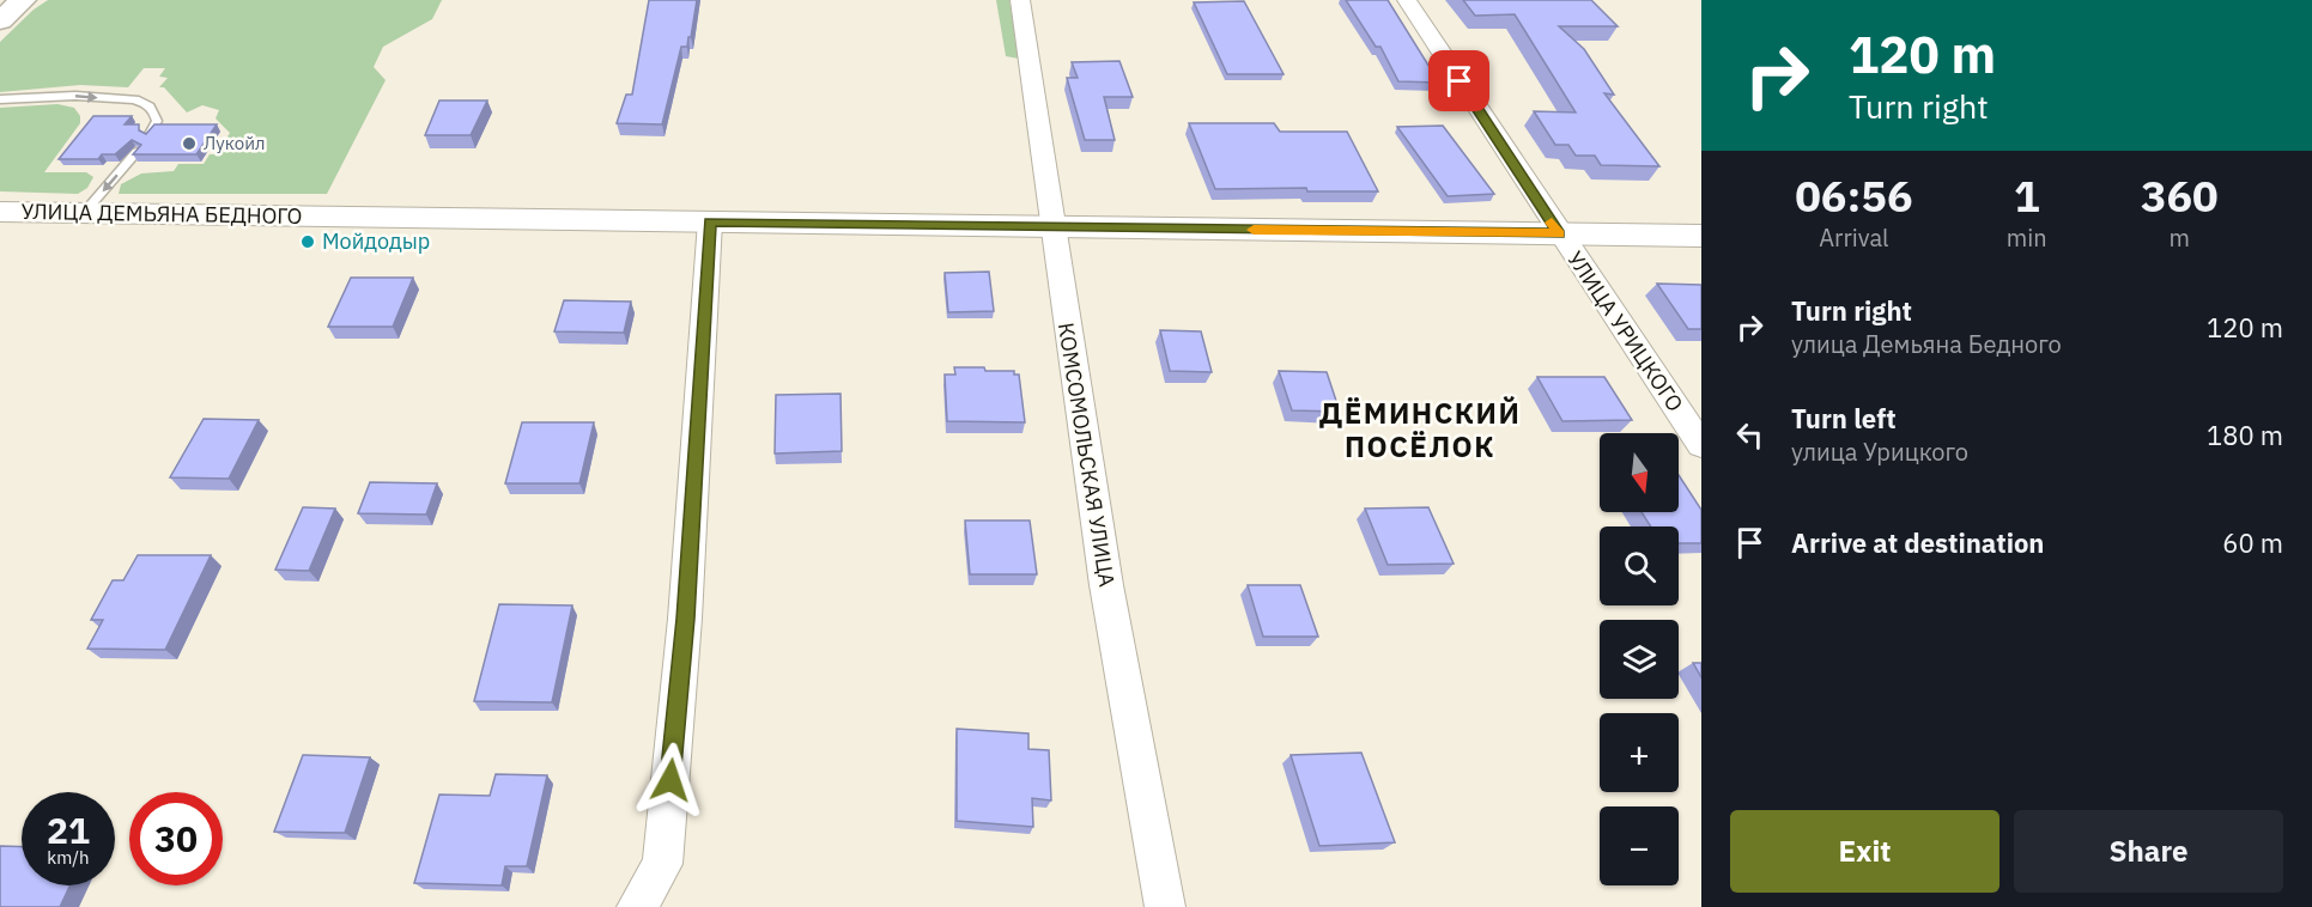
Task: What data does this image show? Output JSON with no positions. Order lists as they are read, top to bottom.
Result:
{
  "streets": {
    "street": ["УЛИЦА ДЕМЬЯНА БЕДНОГО", "УЛИЦА УРИЦКОГО", "КОМСОМОЛЬСКАЯ УЛИЦА"]
  },
  "crossings": [
    ["УЛИЦА ДЕМЬЯНА БЕДНОГО", "УЛИЦА УРИЦКОГО"],
    ["УЛИЦА ДЕМЬЯНА БЕДНОГО", "КОМСОМОЛЬСКАЯ УЛИЦА"]
  ],
  "districts": ["ДЁМИНСКИЙ ПОСЁЛОК"],
  "places": ["Лукойл", "Мойдодыр"],
  "north": "bottom",
  "page": {
    "turn": ["120 m", "Turn right"],
    "eta": [
      "06:56",
      "Arrival",
      "1",
      "min",
      "360",
      "m"
    ],
    "list": [
      {
        "name": "Turn right",
        "note": "улица Демьяна Бедного",
        "value": "120 m"
      },
      {
        "name": "Turn left",
        "note": "улица Урицкого",
        "value": "180 m"
      },
      {
        "name": "Arrive at destination",
        "value": "60 m"
      }
    ],
    "map_buttons": ["+", "−"],
    "speed": "21 km/h",
    "limit": "30",
    "buttons": ["Exit", "Share"]
  }
}
